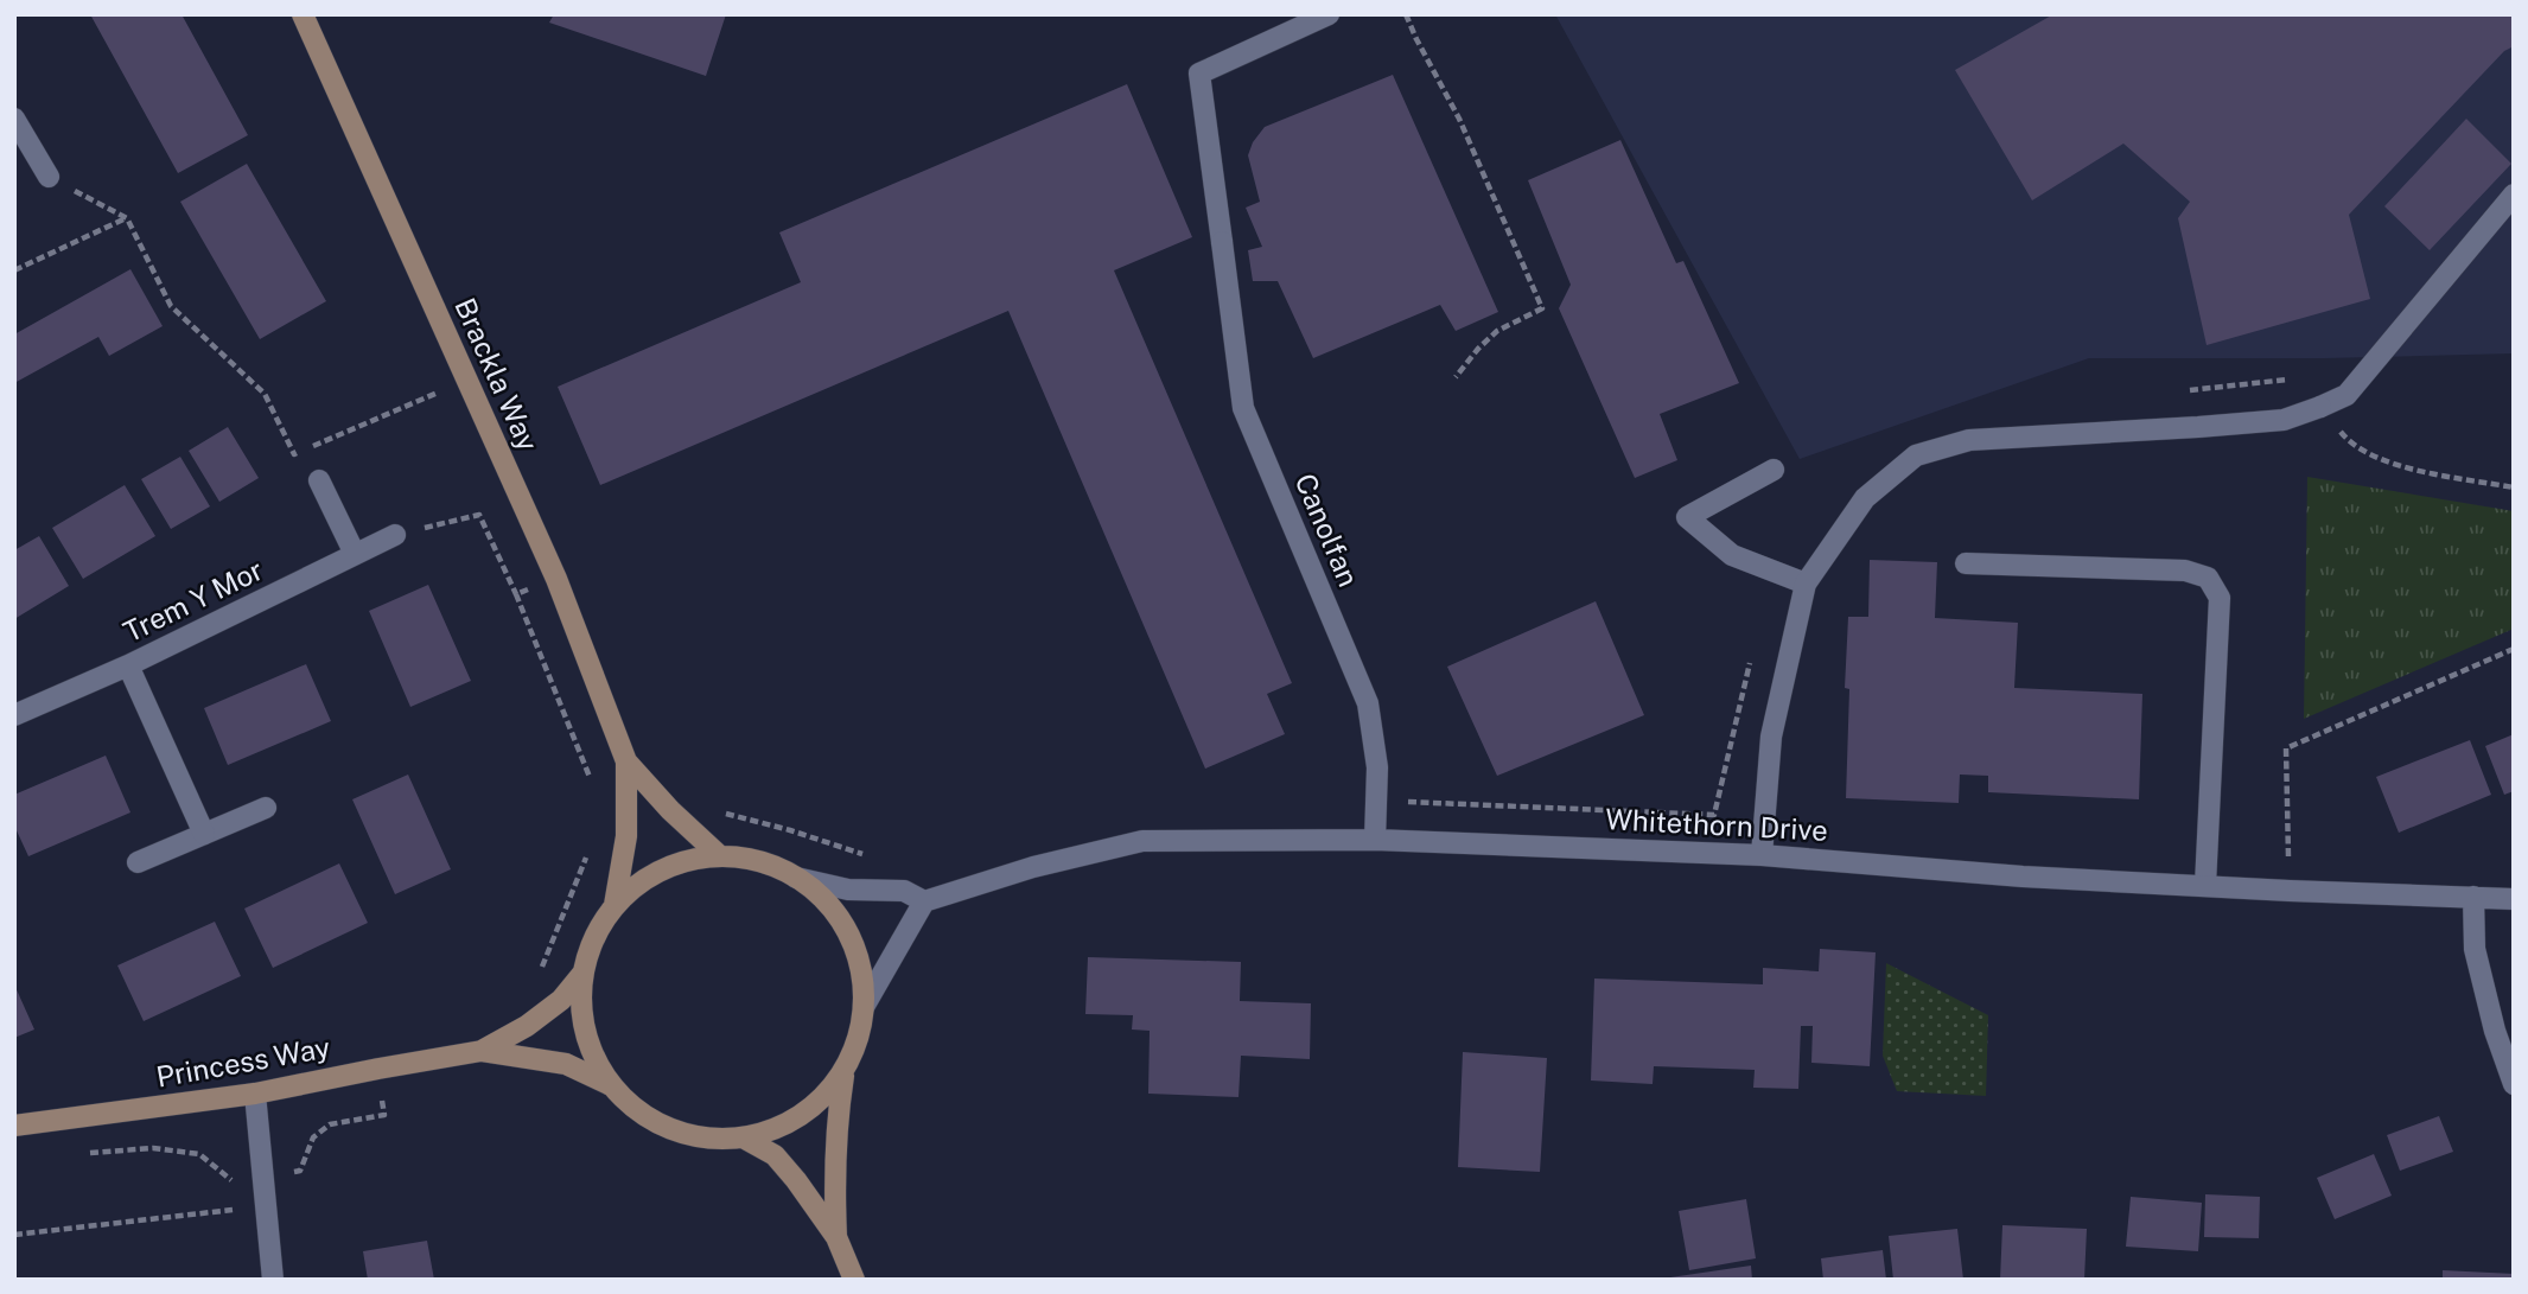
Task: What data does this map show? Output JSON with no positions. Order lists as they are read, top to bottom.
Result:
{
  "streets": {
    "street": [
      "Brackla Way",
      "Canolfan",
      "Trem Y Mor",
      "Whitethorn Drive",
      "Princess Way"
    ]
  },
  "crossings": [
    ["Brackla Way", "Princess Way"],
    ["Canolfan", "Whitethorn Drive"]
  ]
}
